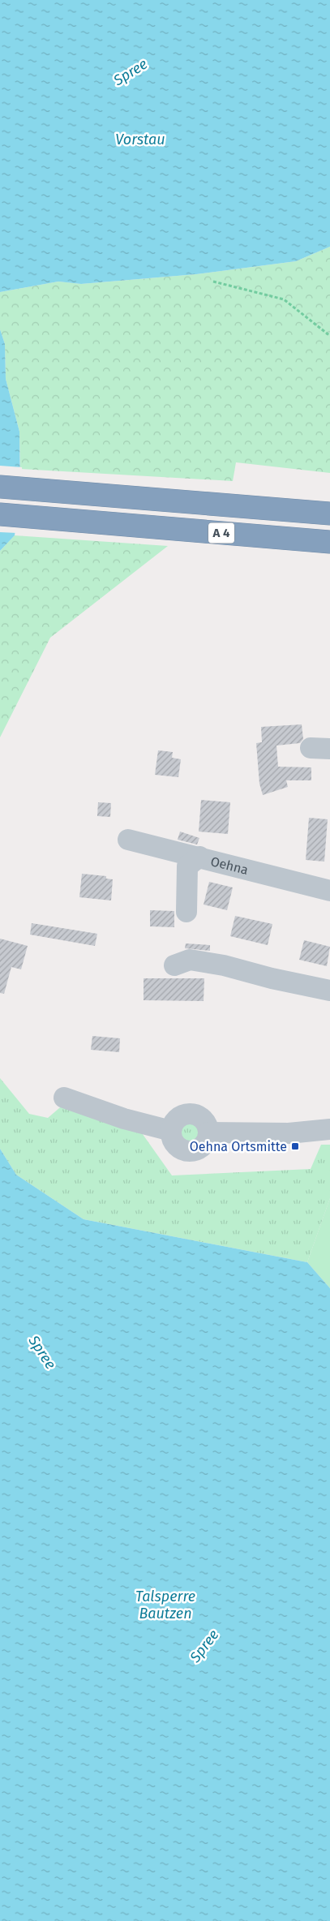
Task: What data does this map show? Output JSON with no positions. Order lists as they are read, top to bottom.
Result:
{
  "streets": {
    "highway": ["A 4"],
    "street": ["Oehna"]
  },
  "water": ["Spree", "Vorstau", "Talsperre Bautzen"],
  "places": {
    "transit": ["Oehna Ortsmitte"]
  }
}
